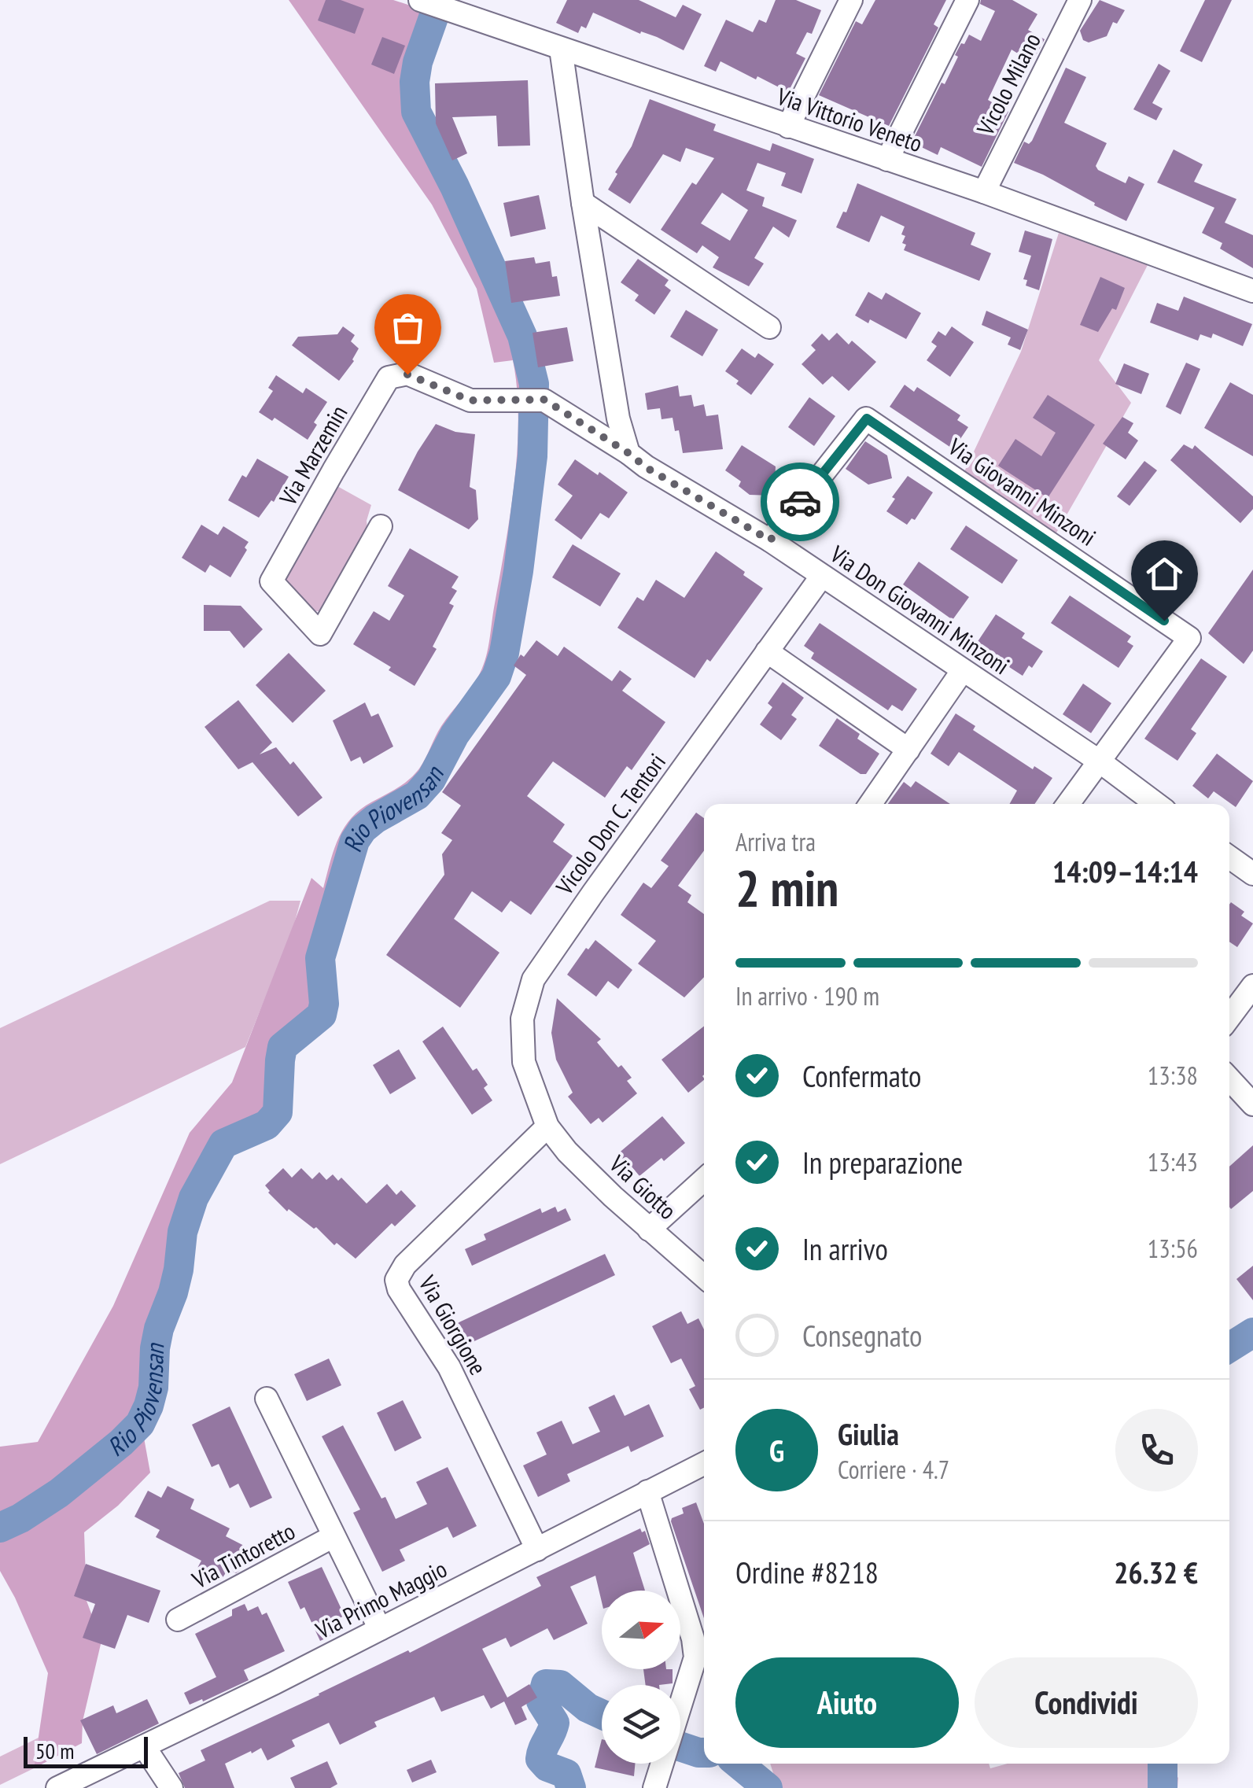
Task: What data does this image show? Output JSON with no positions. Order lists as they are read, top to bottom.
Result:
{
  "streets": {
    "street": [
      "Vicolo Milano",
      "Via Vittorio Veneto",
      "Via Marzemin",
      "Via Giovanni Minzoni",
      "Via Don Giovanni Minzoni",
      "Vicolo Don C. Tentori",
      "Via Giotto",
      "Via Giorgione",
      "Via Tintoretto",
      "Via Primo Maggio"
    ]
  },
  "crossings": [
    ["Vicolo Milano", "Via Vittorio Veneto"],
    ["Via Marzemin", "Via Don Giovanni Minzoni"],
    ["Via Giovanni Minzoni", "Via Don Giovanni Minzoni"],
    ["Via Don Giovanni Minzoni", "Vicolo Don C. Tentori"],
    ["Vicolo Don C. Tentori", "Via Giotto"],
    ["Vicolo Don C. Tentori", "Via Giorgione"],
    ["Via Giotto", "Via Giorgione"],
    ["Via Giorgione", "Via Primo Maggio"],
    ["Via Tintoretto", "Via Primo Maggio"]
  ],
  "water": ["Rio Piovensan"],
  "scale_bar": "50 m",
  "north": "right",
  "page": {
    "heading": ["2 min", "Arriva tra", "14:09–14:14"],
    "panel": [
      "Giulia",
      "Corriere · 4.7",
      "Ordine #8218",
      "26.32 €"
    ],
    "bar": "In arrivo · 190 m",
    "list": [
      ["Confermato", "13:38"],
      ["In preparazione", "13:43"],
      ["In arrivo", "13:56"],
      "Consegnato"
    ],
    "round": "G",
    "buttons": ["Aiuto", "Condividi"],
    "scale": "50 m"
  }
}
